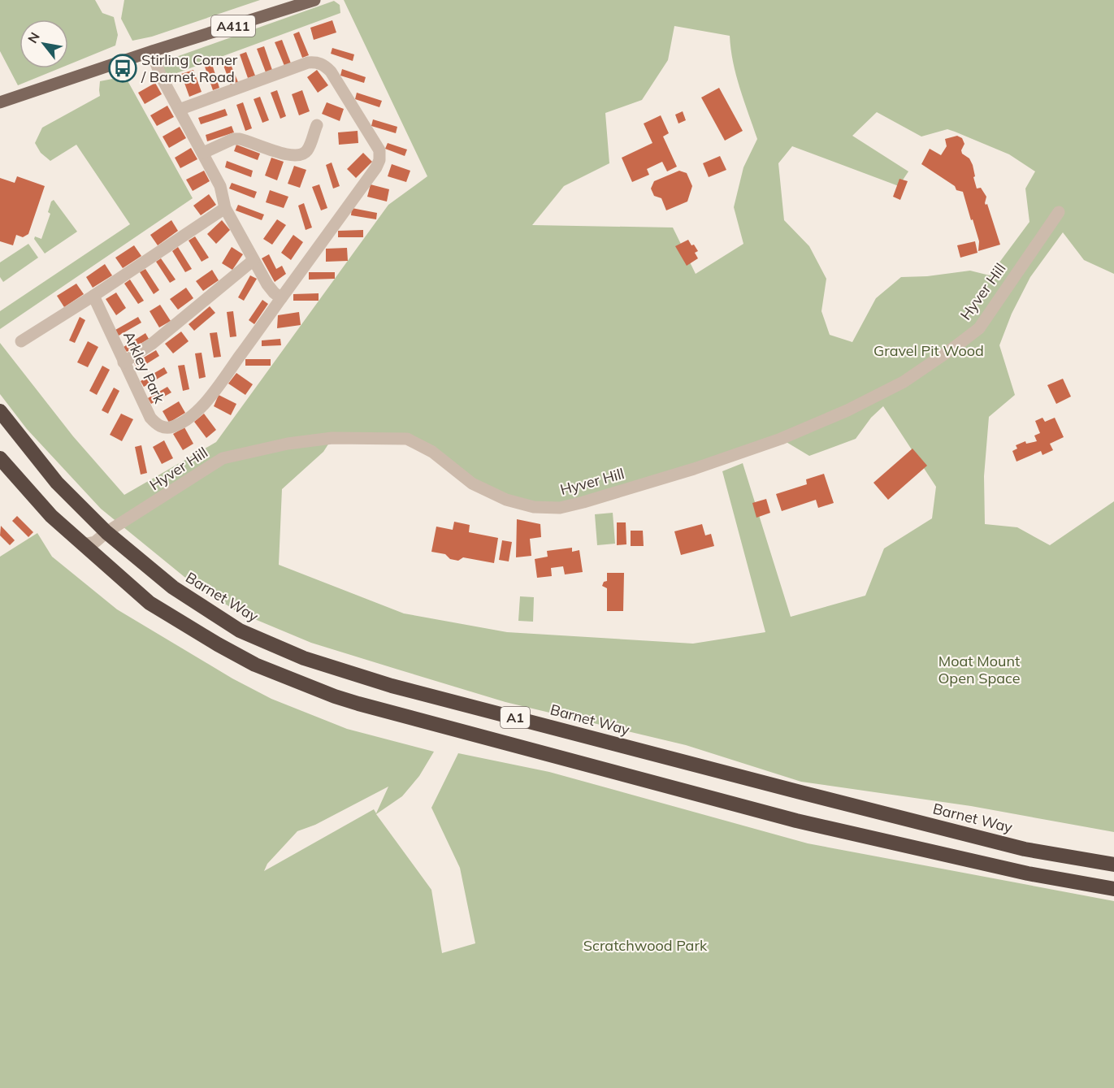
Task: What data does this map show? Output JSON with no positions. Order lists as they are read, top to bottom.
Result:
{
  "streets": {
    "highway": ["Barnet Way", "A1"],
    "main road": ["A411"],
    "street": ["Hyver Hill", "Arkley Park"]
  },
  "crossings": [
    ["Hyver Hill", "Barnet Way"],
    ["Hyver Hill", "A1"]
  ],
  "parks": ["Gravel Pit Wood", "Moat Mount Open Space", "Scratchwood Park"],
  "places": {
    "bus stop": ["Stirling Corner / Barnet Road"]
  },
  "north": "top left"
}
